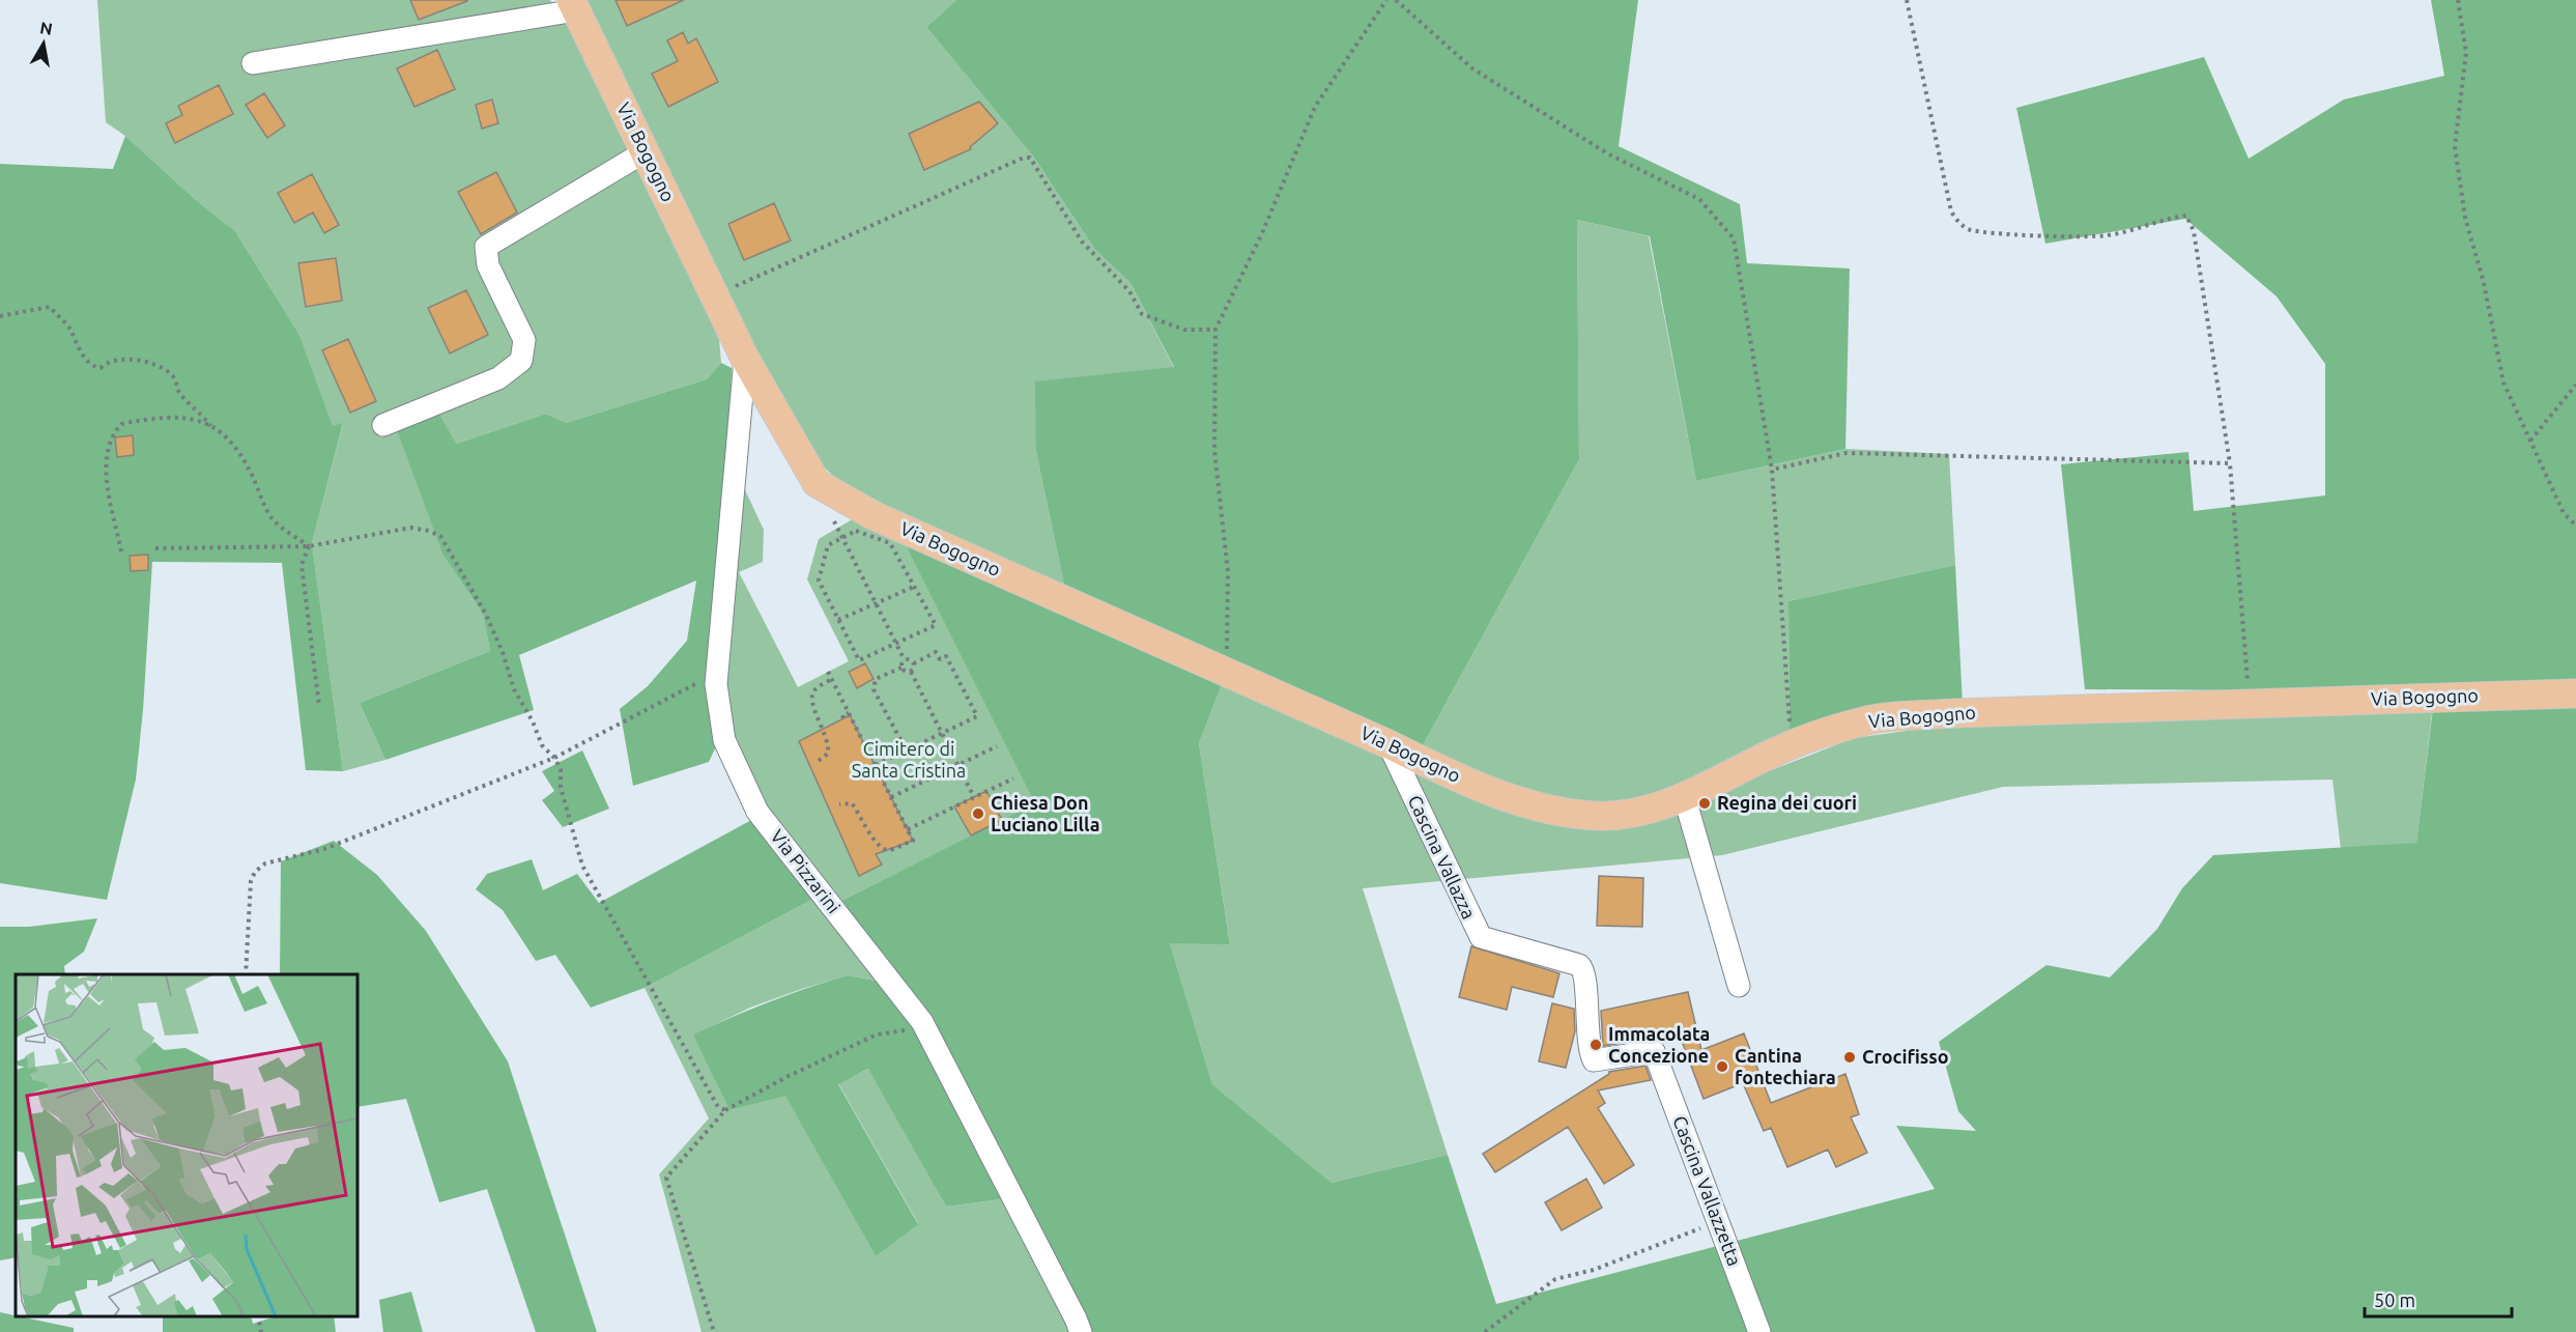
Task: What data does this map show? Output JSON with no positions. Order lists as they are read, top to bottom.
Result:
{
  "streets": {
    "main road": ["Via Bogogno"],
    "street": ["Cascina Vallazza", "Via Pizzarini", "Cascina Vallazzetta"]
  },
  "crossings": [
    ["Via Bogogno", "Cascina Vallazza"],
    ["Via Bogogno", "Via Pizzarini"],
    ["Cascina Vallazza", "Cascina Vallazzetta"]
  ],
  "parks": ["Cimitero di Santa Cristina"],
  "places": [
    "Regina dei cuori",
    "Chiesa Don Luciano Lilla",
    "Immacolata Concezione",
    "Crocifisso",
    "Cantina fontechiara"
  ],
  "scale_bar": "50 m",
  "north": "top"
}
